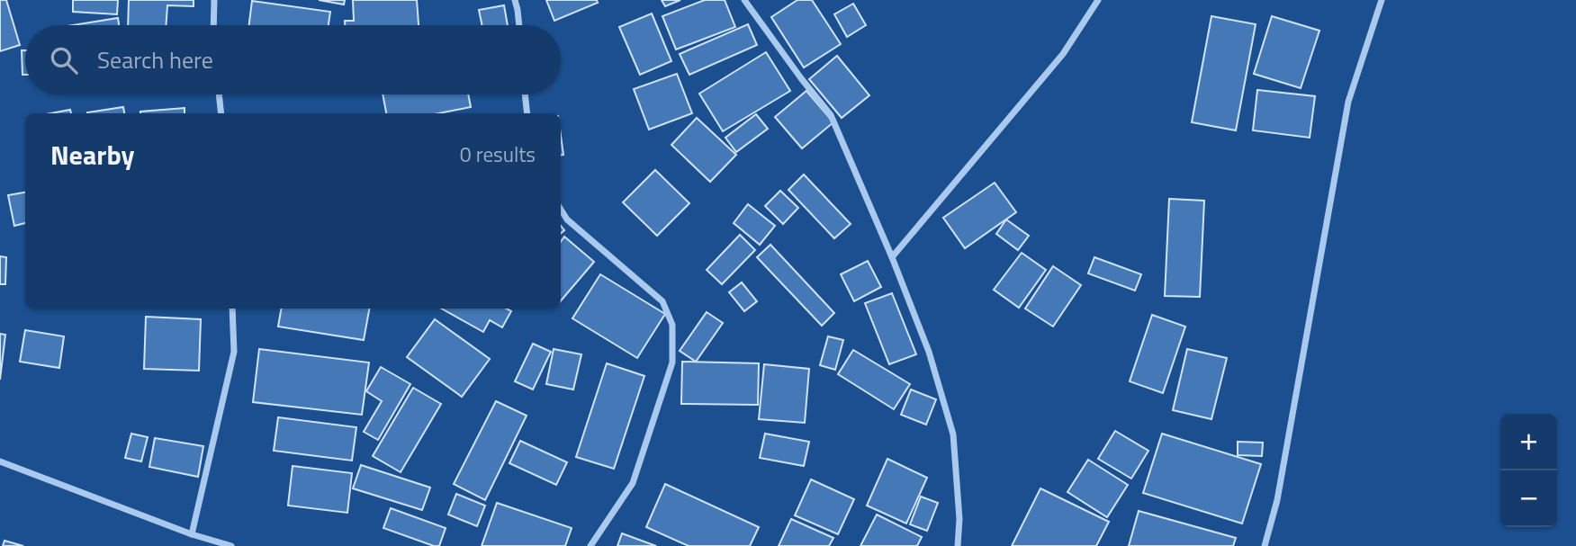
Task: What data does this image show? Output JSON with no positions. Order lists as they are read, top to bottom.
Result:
{
  "page": {
    "search": "Search here",
    "heading": ["Nearby", "0 results"],
    "map_buttons": ["+", "−"]
  }
}
